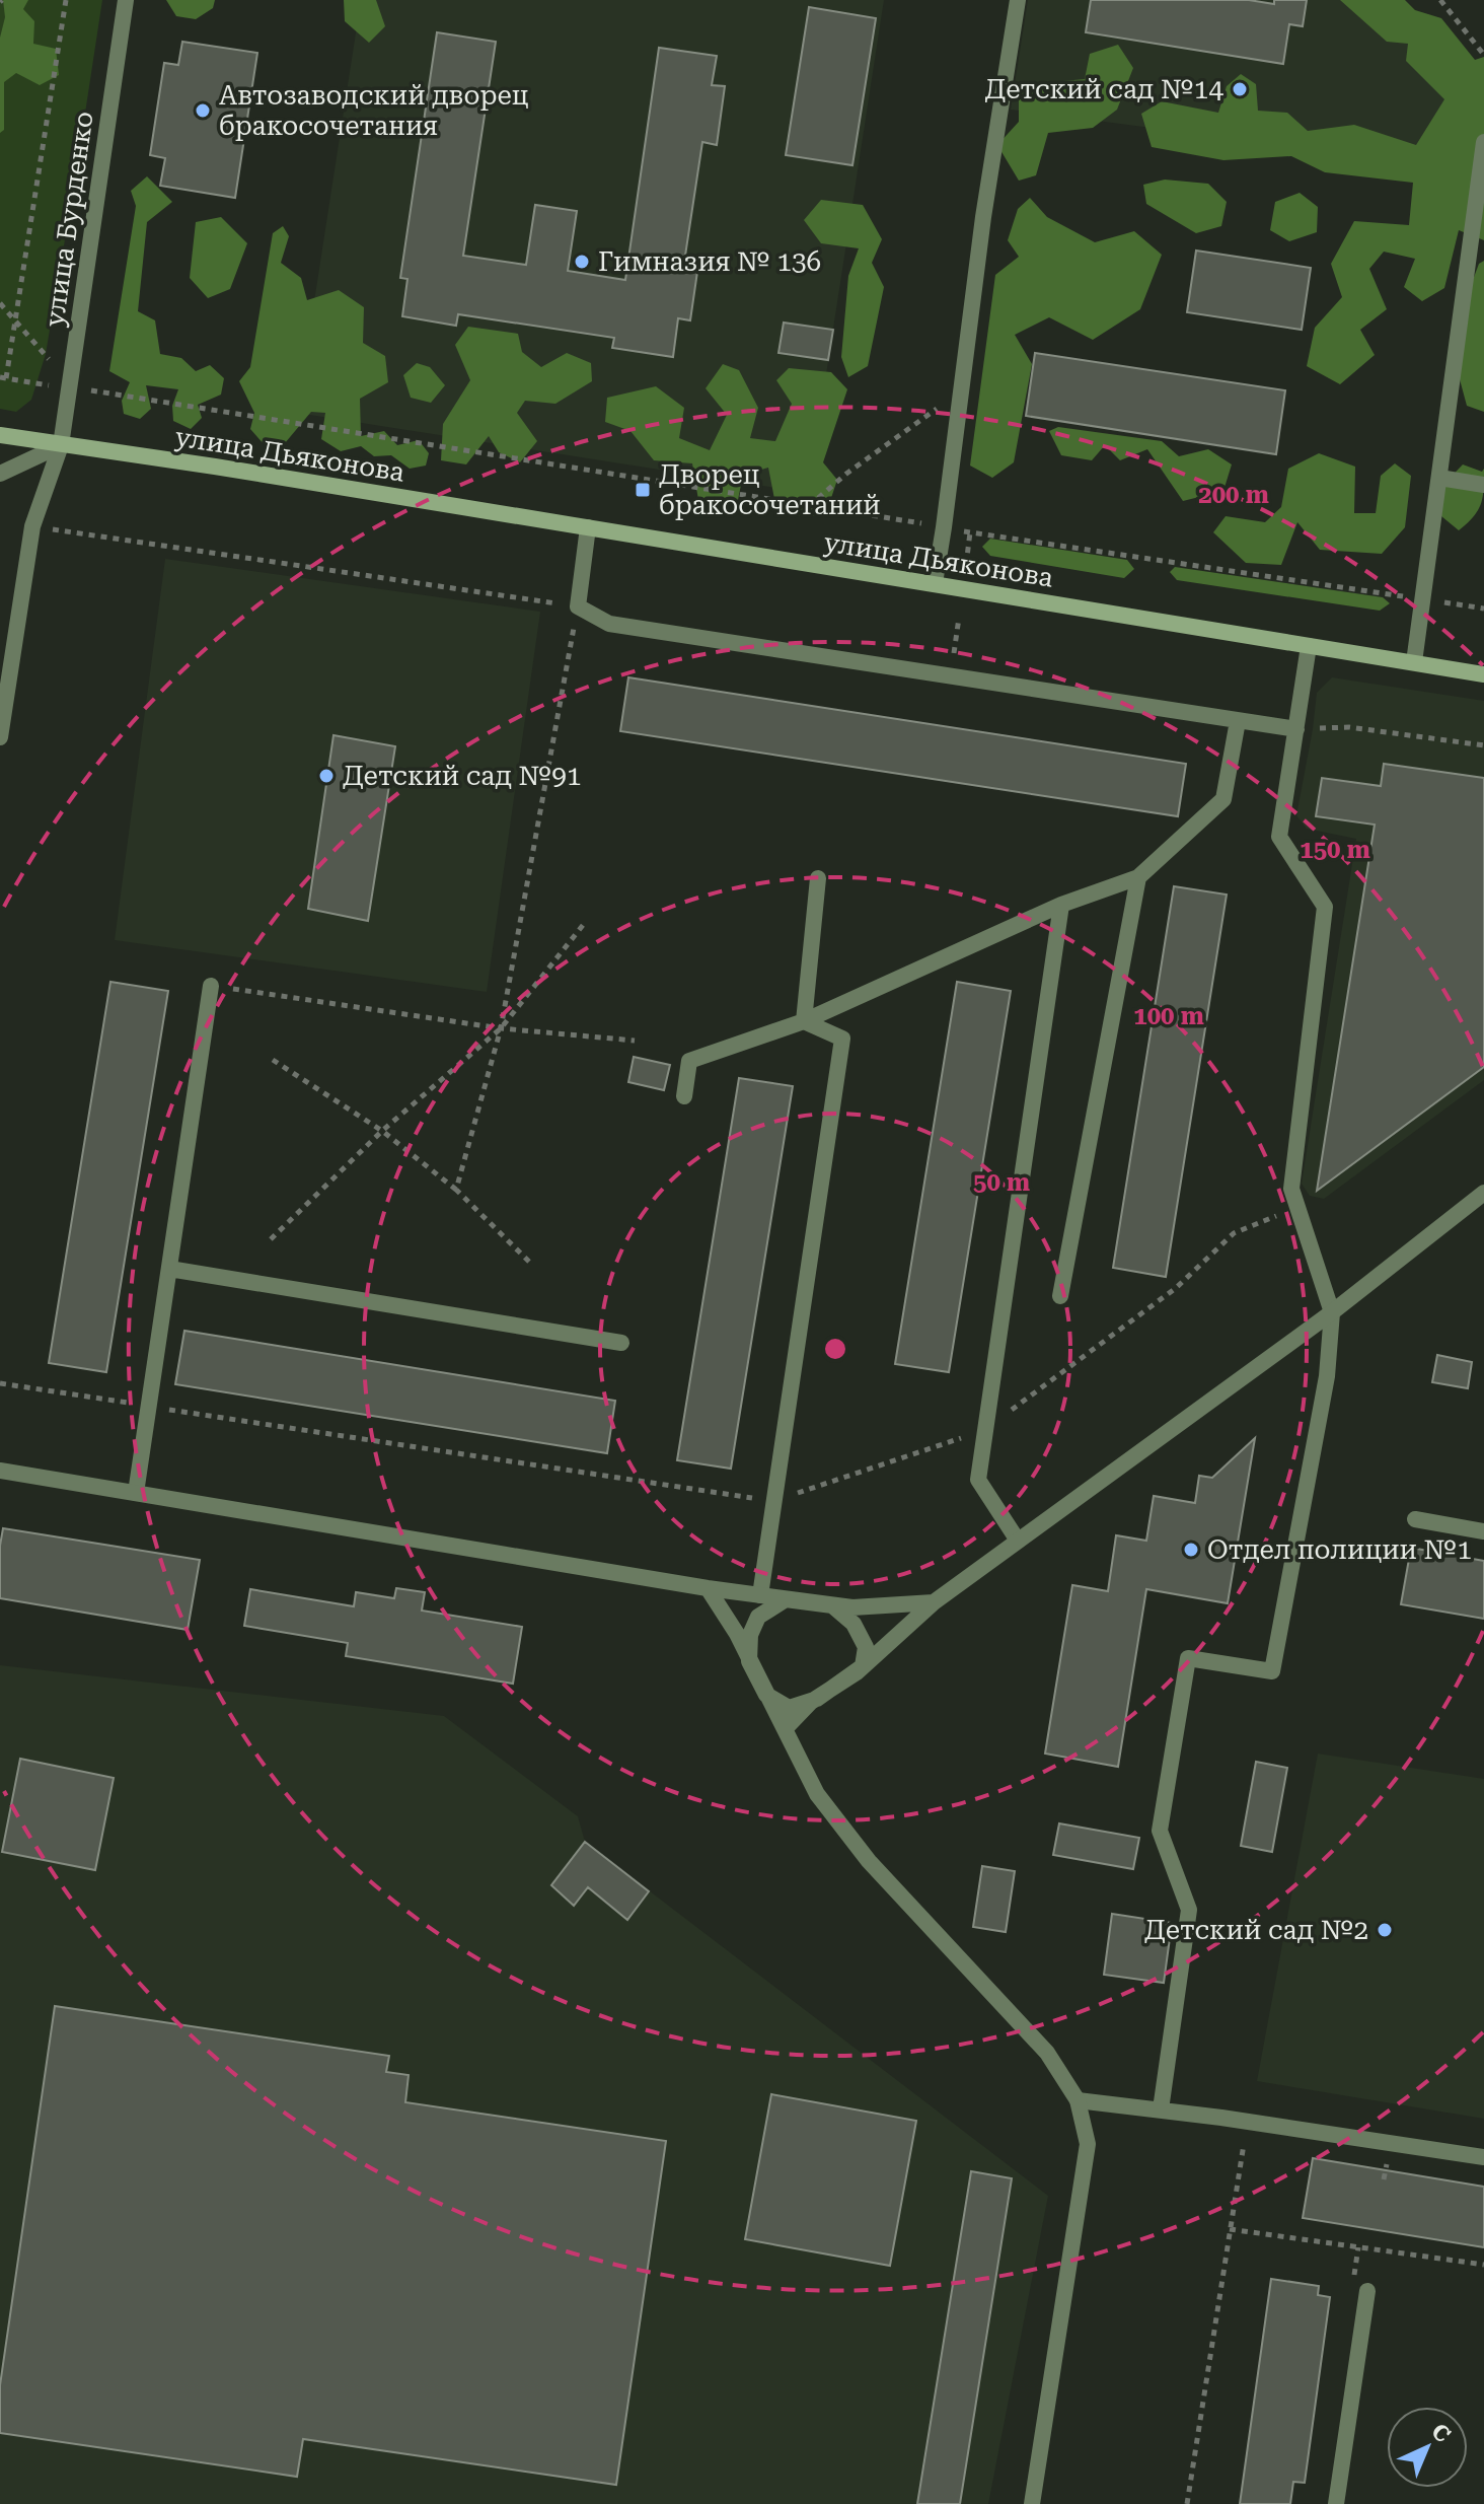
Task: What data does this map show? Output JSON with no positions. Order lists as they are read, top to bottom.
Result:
{
  "streets": {
    "main road": ["улица Дьяконова"],
    "street": ["улица Бурденко"]
  },
  "crossings": [
    ["улица Бурденко", "улица Дьяконова"]
  ],
  "places": {
    "other": [
      "Детский сад №14",
      "Автозаводский дворец бракосочетания",
      "Гимназия № 136",
      "Детский сад №91",
      "Отдел полиции №1",
      "Детский сад №2"
    ],
    "transit": ["Дворец бракосочетаний"]
  },
  "north": "top right",
  "rings": [
    "200 m",
    "150 m",
    "100 m",
    "50 m"
  ]
}
